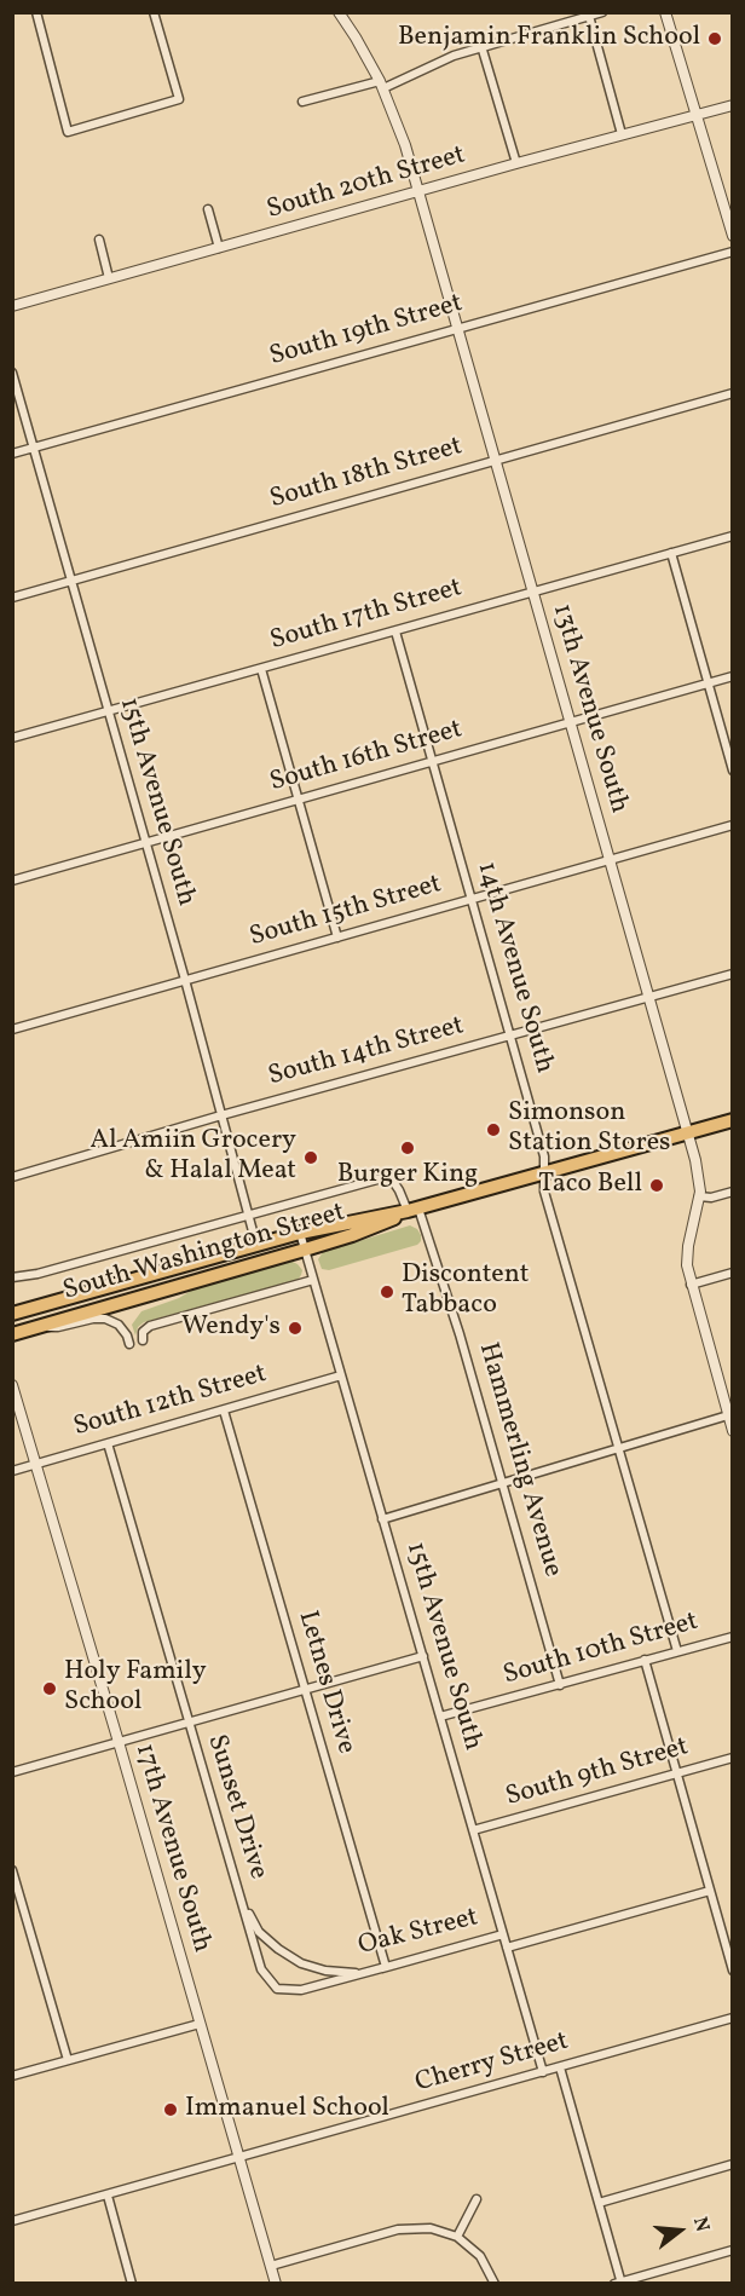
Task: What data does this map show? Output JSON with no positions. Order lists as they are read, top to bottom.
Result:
{
  "streets": {
    "main road": ["South Washington Street"],
    "street": [
      "South 20th Street",
      "South 19th Street",
      "South 18th Street",
      "South 17th Street",
      "13th Avenue South",
      "South 16th Street",
      "15th Avenue South",
      "South 15th Street",
      "14th Avenue South",
      "South 14th Street",
      "South 12th Street",
      "Hammerling Avenue",
      "South 10th Street",
      "Letnes Drive",
      "South 9th Street",
      "Sunset Drive",
      "17th Avenue South",
      "Oak Street",
      "Cherry Street"
    ]
  },
  "crossings": [
    ["South 20th Street", "13th Avenue South"],
    ["South 19th Street", "13th Avenue South"],
    ["South 19th Street", "15th Avenue South"],
    ["South 18th Street", "13th Avenue South"],
    ["South 18th Street", "15th Avenue South"],
    ["South 17th Street", "13th Avenue South"],
    ["South 17th Street", "15th Avenue South"],
    ["South 17th Street", "14th Avenue South"],
    ["13th Avenue South", "South 16th Street"],
    ["13th Avenue South", "South 15th Street"],
    ["13th Avenue South", "South 14th Street"],
    ["13th Avenue South", "South Washington Street"],
    ["South 16th Street", "15th Avenue South"],
    ["South 16th Street", "14th Avenue South"],
    ["15th Avenue South", "South 15th Street"],
    ["15th Avenue South", "South 14th Street"],
    ["15th Avenue South", "South Washington Street"],
    ["15th Avenue South", "South 12th Street"],
    ["15th Avenue South", "Hammerling Avenue"],
    ["15th Avenue South", "South 10th Street"],
    ["15th Avenue South", "South 9th Street"],
    ["15th Avenue South", "Oak Street"],
    ["15th Avenue South", "Cherry Street"],
    ["South 15th Street", "14th Avenue South"],
    ["14th Avenue South", "South 14th Street"],
    ["14th Avenue South", "South Washington Street"],
    ["14th Avenue South", "South 10th Street"],
    ["South Washington Street", "Hammerling Avenue"],
    ["South 12th Street", "Letnes Drive"],
    ["South 12th Street", "Sunset Drive"],
    ["South 12th Street", "17th Avenue South"],
    ["Hammerling Avenue", "South 10th Street"],
    ["Letnes Drive", "Sunset Drive"],
    ["Letnes Drive", "Oak Street"],
    ["Sunset Drive", "Oak Street"],
    ["17th Avenue South", "Cherry Street"]
  ],
  "places": [
    "Benjamin Franklin School",
    "Simonson Station Stores",
    "Burger King",
    "Al Amiin Grocery & Halal Meat",
    "Taco Bell",
    "Discontent Tabbaco",
    "Wendy's",
    "Holy Family School",
    "Immanuel School"
  ],
  "north": "right"
}
